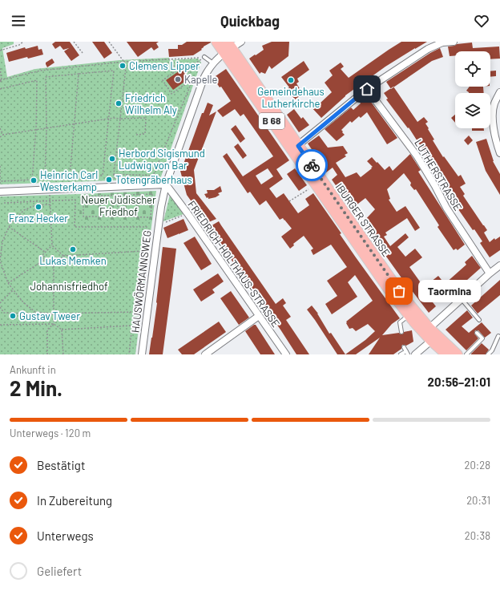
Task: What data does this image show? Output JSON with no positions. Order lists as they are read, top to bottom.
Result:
{
  "streets": {
    "main road": ["B 68", "IBURGER STRASSE"],
    "street": ["LUTHERSTRASSE", "FRIEDRICH-HOLTHAUS-STRASSE", "HAUSWÖRMANNSWEG"]
  },
  "crossings": [
    ["IBURGER STRASSE", "HAUSWÖRMANNSWEG"],
    ["FRIEDRICH-HOLTHAUS-STRASSE", "HAUSWÖRMANNSWEG"]
  ],
  "parks": ["Neuer Jüdischer Friedhof", "Johannisfriedhof"],
  "places": [
    "Clemens Lipper",
    "Kapelle",
    "Gemeindehaus Lutherkirche",
    "Friedrich Wilhelm Aly",
    "Herbord Sigismund Ludwig von Bar",
    "Totengräberhaus",
    "Heinrich Carl Westerkamp",
    "Franz Hecker",
    "Lukas Memken",
    "Taormina",
    "Gustav Tweer"
  ],
  "page": {
    "header": "Quickbag",
    "bubble": "Taormina",
    "heading": ["2 Min.", "Ankunft in", "20:56–21:01"],
    "bar": "Unterwegs · 120 m",
    "list": [
      ["Bestätigt", "20:28"],
      ["In Zubereitung", "20:31"],
      ["Unterwegs", "20:38"],
      "Geliefert"
    ]
  }
}
